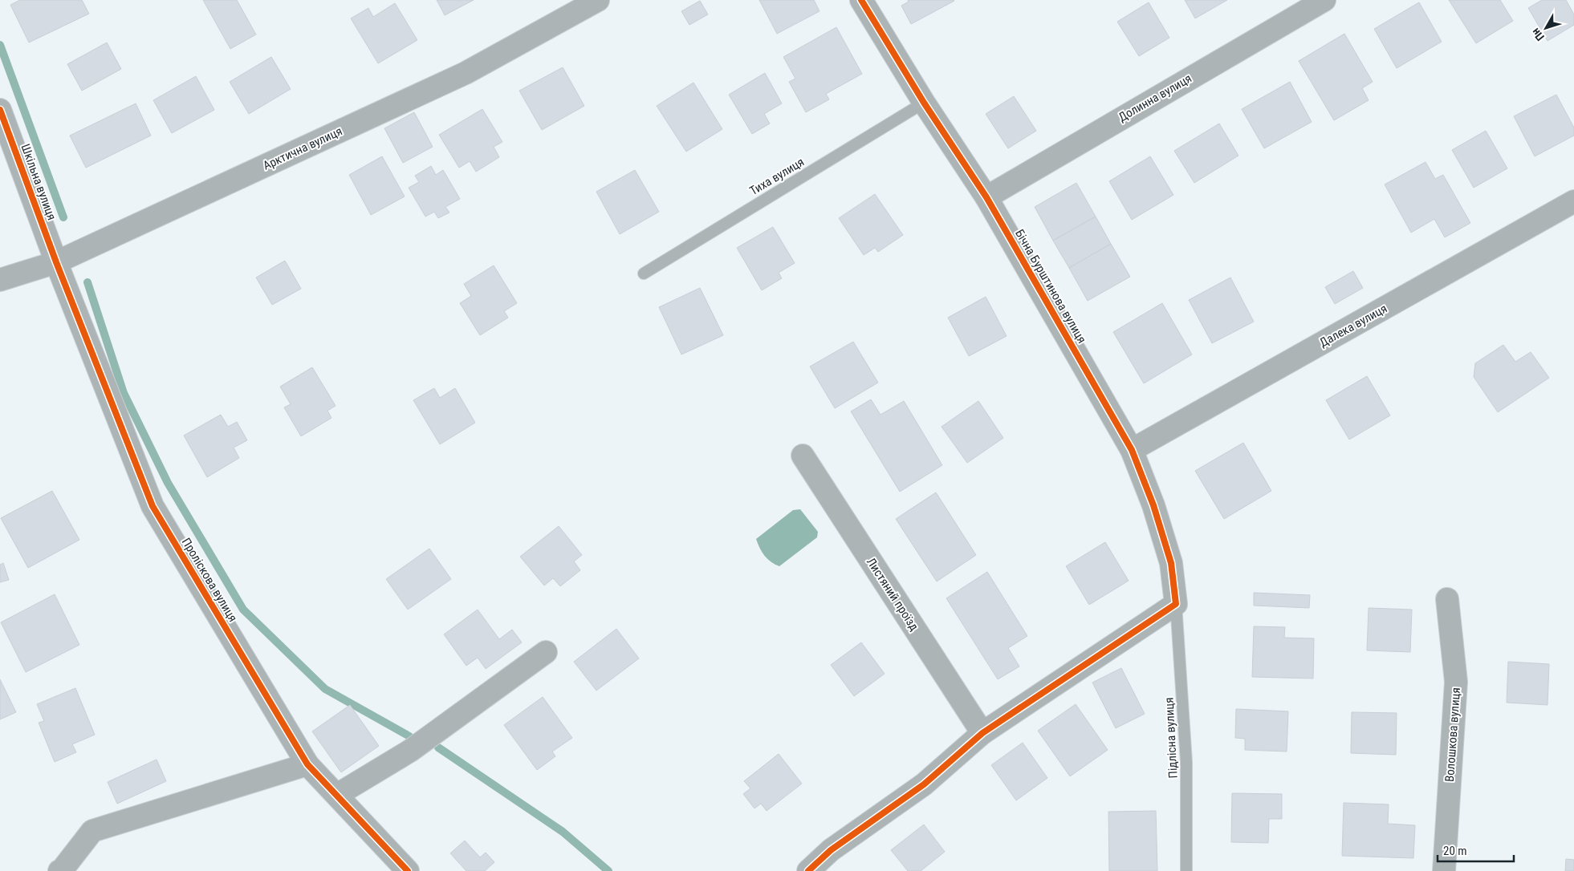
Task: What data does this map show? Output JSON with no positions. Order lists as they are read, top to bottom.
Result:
{
  "streets": {
    "street": [
      "Долинна вулиця",
      "Арктична вулиця",
      "Шкільна вулиця",
      "Бічна Бурштинова вулиця",
      "Далека вулиця",
      "Проліскова вулиця",
      "Листяний проїзд",
      "Волошкова вулиця"
    ],
    "lane": ["Тиха вулиця", "Підлісна вулиця"]
  },
  "crossings": [
    ["Долинна вулиця", "Бічна Бурштинова вулиця"],
    ["Арктична вулиця", "Шкільна вулиця"],
    ["Арктична вулиця", "Проліскова вулиця"],
    ["Тиха вулиця", "Бічна Бурштинова вулиця"],
    ["Шкільна вулиця", "Проліскова вулиця"],
    ["Бічна Бурштинова вулиця", "Далека вулиця"],
    ["Бічна Бурштинова вулиця", "Підлісна вулиця"]
  ],
  "scale_bar": "20 m",
  "north": "bottom left"
}
